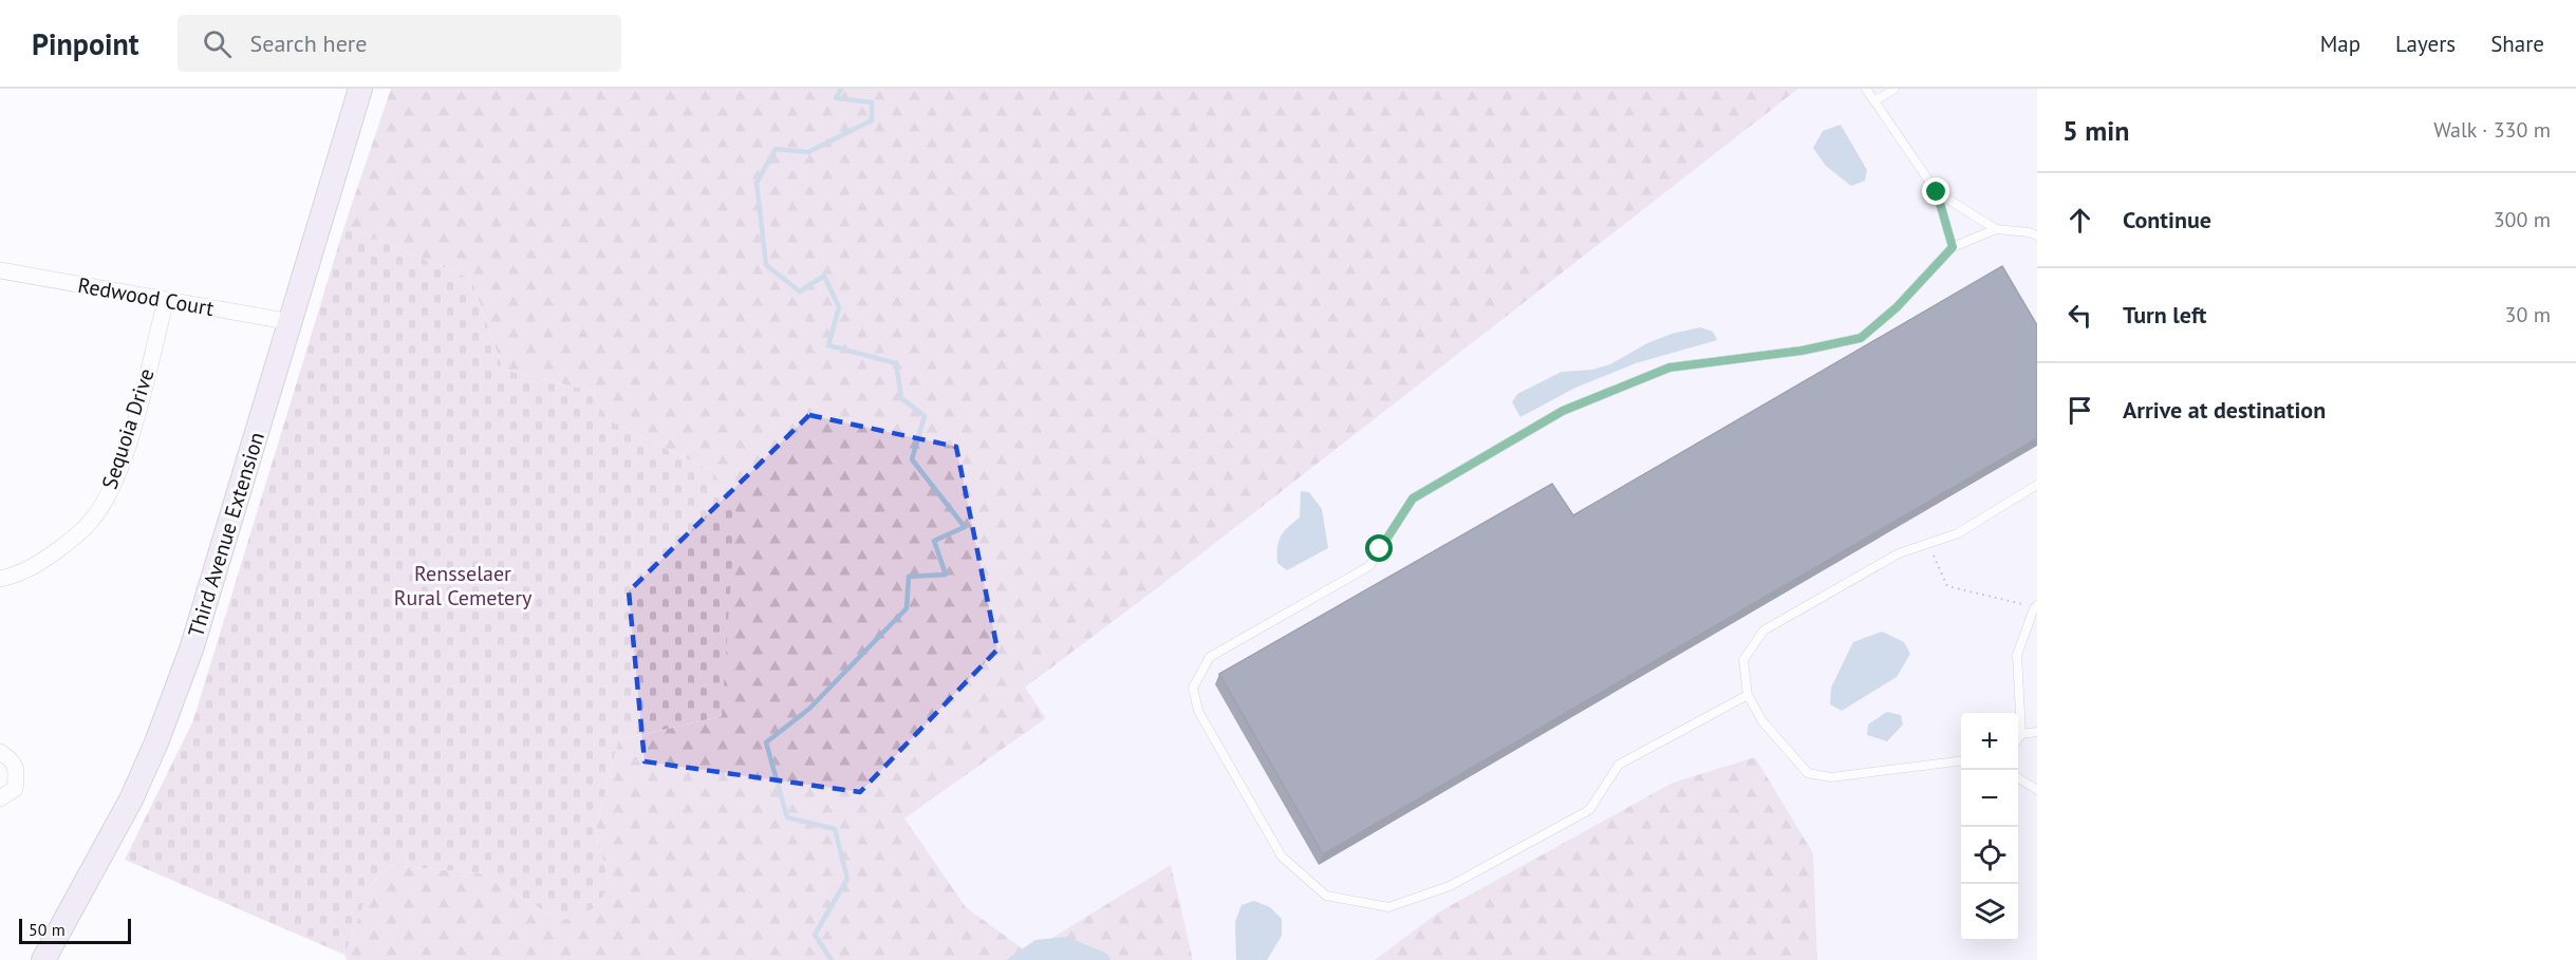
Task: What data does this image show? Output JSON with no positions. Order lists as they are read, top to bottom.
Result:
{
  "streets": {
    "street": ["Redwood Court", "Sequoia Drive", "Third Avenue Extension"]
  },
  "crossings": [
    ["Redwood Court", "Sequoia Drive"],
    ["Redwood Court", "Third Avenue Extension"]
  ],
  "parks": ["Rensselaer Rural Cemetery"],
  "scale_bar": "50 m",
  "page": {
    "header": "Pinpoint",
    "search": "Search here",
    "nav": ["Map", "Layers", "Share"],
    "heading": ["5 min", "Walk · 330 m"],
    "list": [
      ["Continue", "300 m"],
      ["Turn left", "30 m"],
      "Arrive at destination"
    ],
    "map_buttons": ["+", "−"],
    "scale": "50 m"
  }
}
